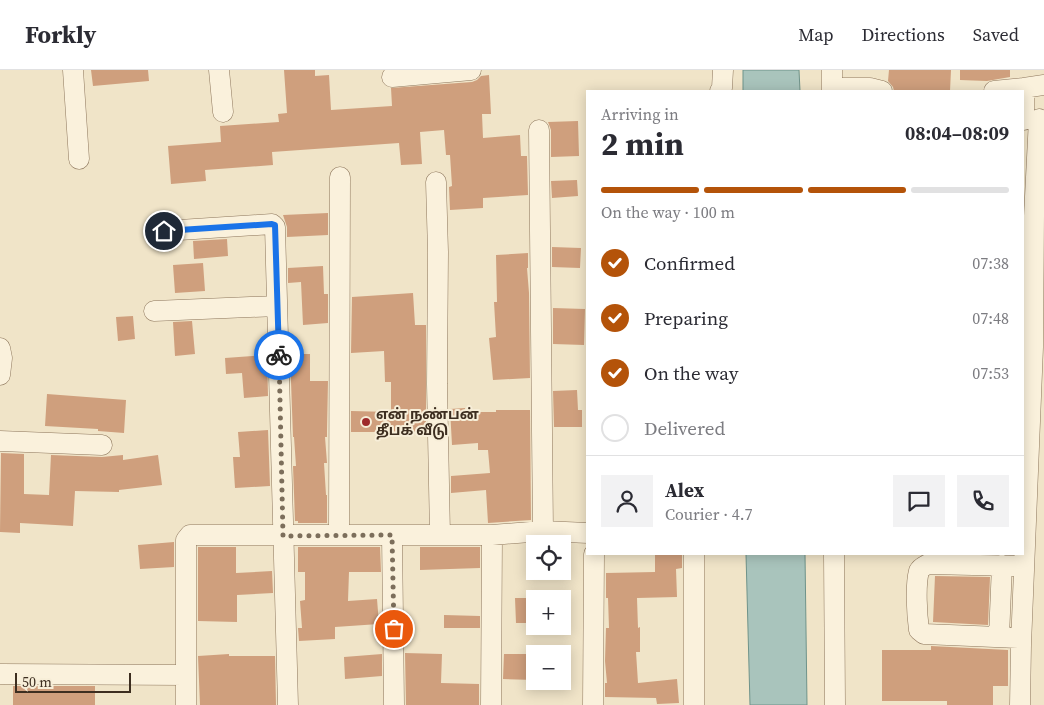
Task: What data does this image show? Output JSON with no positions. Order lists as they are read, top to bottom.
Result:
{
  "places": ["என் நண்பன் தீபக் வீடு"],
  "scale_bar": "50 m",
  "page": {
    "header": "Forkly",
    "nav": ["Map", "Directions", "Saved"],
    "heading": ["2 min", "Arriving in", "08:04–08:09"],
    "panel": ["Alex", "Courier · 4.7"],
    "bar": "On the way · 100 m",
    "list": [
      ["Confirmed", "07:38"],
      ["Preparing", "07:48"],
      ["On the way", "07:53"],
      "Delivered"
    ],
    "map_buttons": ["+", "−"],
    "scale": "50 m"
  }
}
